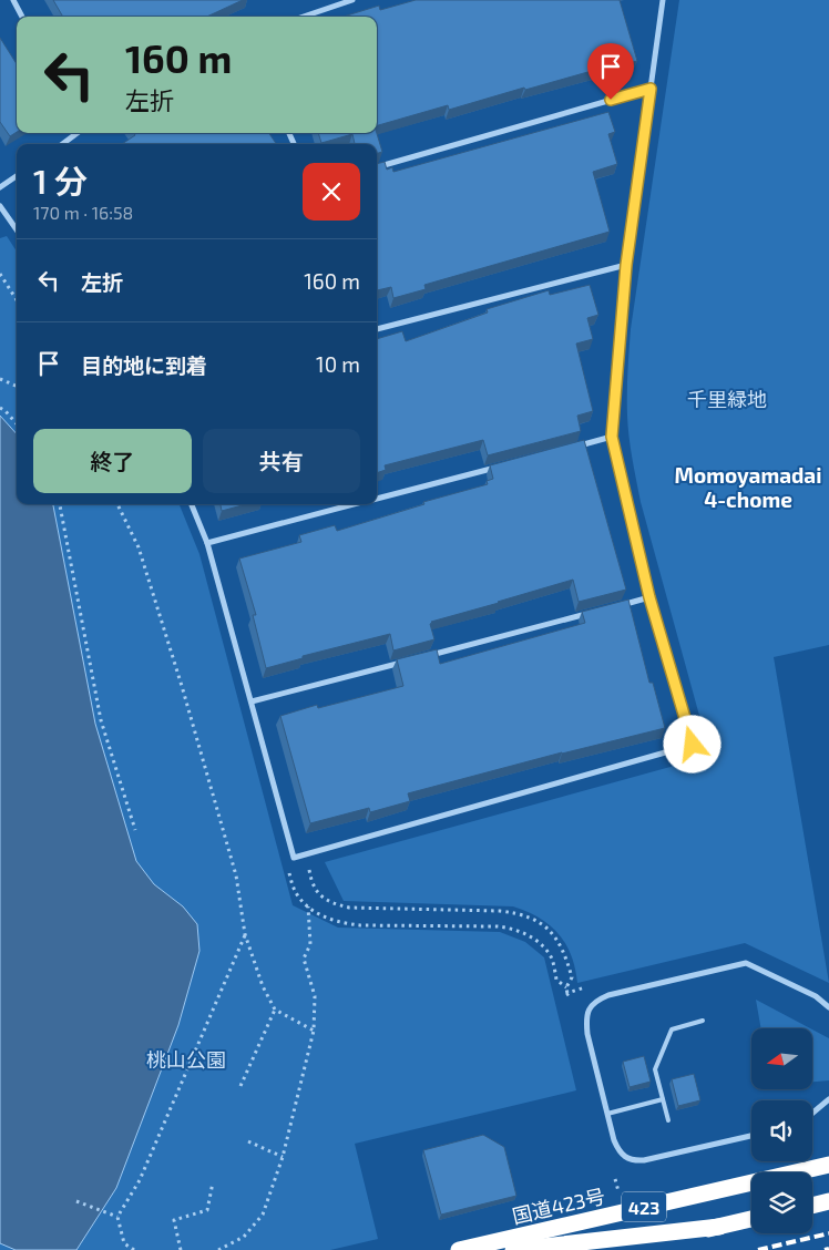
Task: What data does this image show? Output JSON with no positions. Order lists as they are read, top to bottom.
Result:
{
  "streets": {
    "highway": ["国道423号", "423"]
  },
  "districts": ["Momoyamadai 4-chome"],
  "parks": ["千里緑地", "桃山公園"],
  "north": "left",
  "page": {
    "turn": ["160 m", "左折"],
    "heading": ["1 分", "170 m · 16:58"],
    "list": [
      {
        "name": "左折",
        "value": "160 m"
      },
      {
        "name": "目的地に到着",
        "value": "10 m"
      }
    ],
    "buttons": ["終了", "共有"]
  }
}
